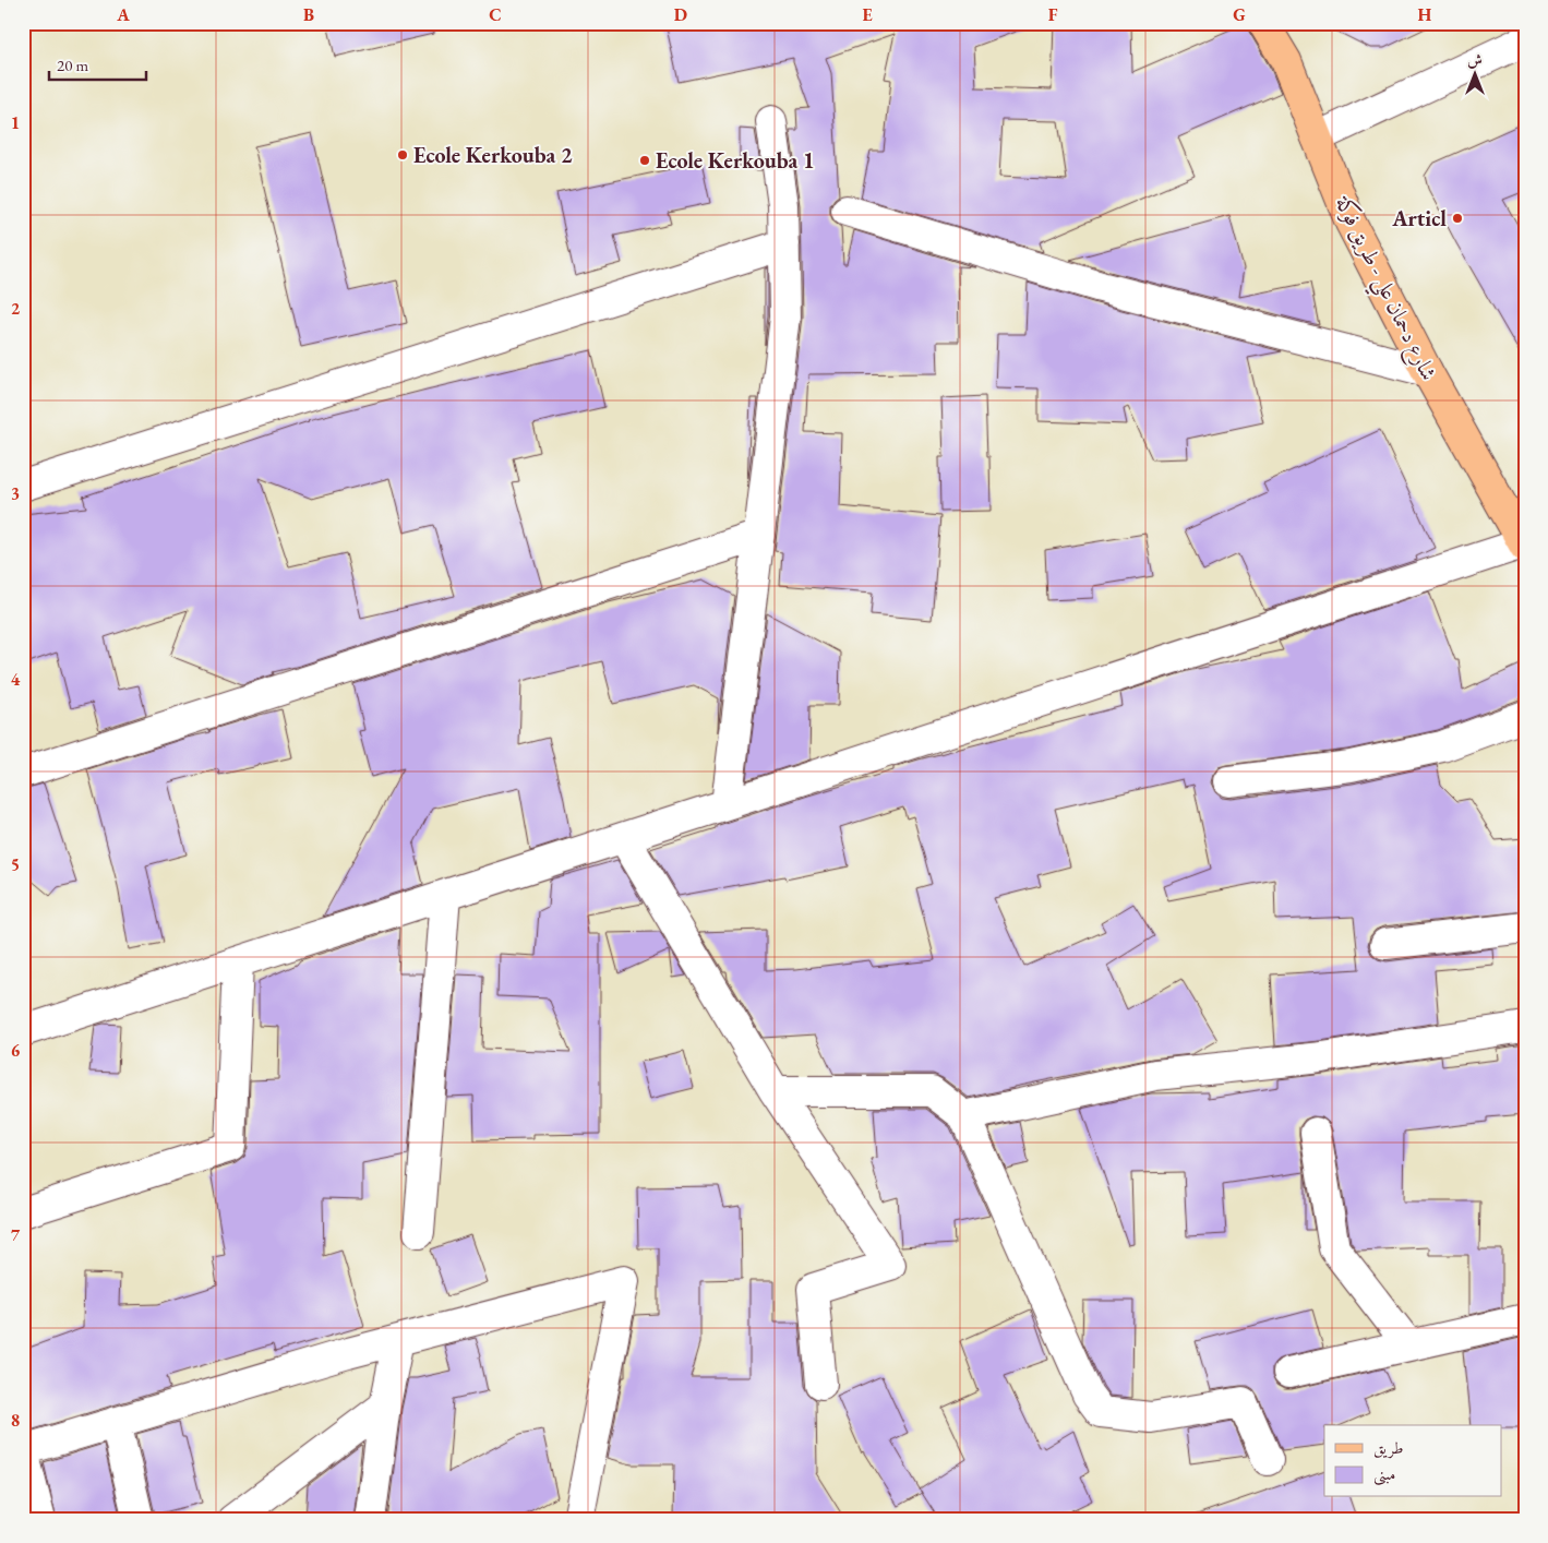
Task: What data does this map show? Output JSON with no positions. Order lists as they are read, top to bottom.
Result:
{
  "streets": {
    "main road": ["شارع دحمان علي - طريق فوكة"]
  },
  "places": ["Ecole Kerkouba 2", "Ecole Kerkouba 1", "Articl"],
  "legend": ["طريق", "مبنى"],
  "scale_bar": "20 m",
  "north": "top",
  "grid": {
    "columns": [
      "A",
      "B",
      "C",
      "D",
      "E",
      "F",
      "G",
      "H"
    ],
    "rows": [
      "1",
      "2",
      "3",
      "4",
      "5",
      "6",
      "7",
      "8"
    ]
  }
}
